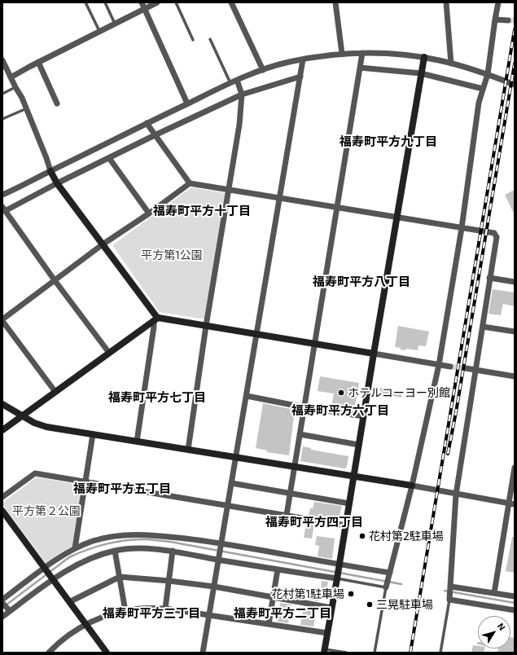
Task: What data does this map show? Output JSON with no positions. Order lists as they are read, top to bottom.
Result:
{
  "districts": [
    "福寿町平方九丁目",
    "福寿町平方十丁目",
    "福寿町平方八丁目",
    "福寿町平方七丁目",
    "福寿町平方六丁目",
    "福寿町平方五丁目",
    "福寿町平方四丁目",
    "福寿町平方三丁目",
    "福寿町平方二丁目"
  ],
  "parks": ["平方第1公園", "平方第２公園"],
  "places": [
    "ホテルコーヨー別館",
    "花村第2駐車場",
    "花村第1駐車場",
    "三晃駐車場"
  ],
  "north": "top right"
}
